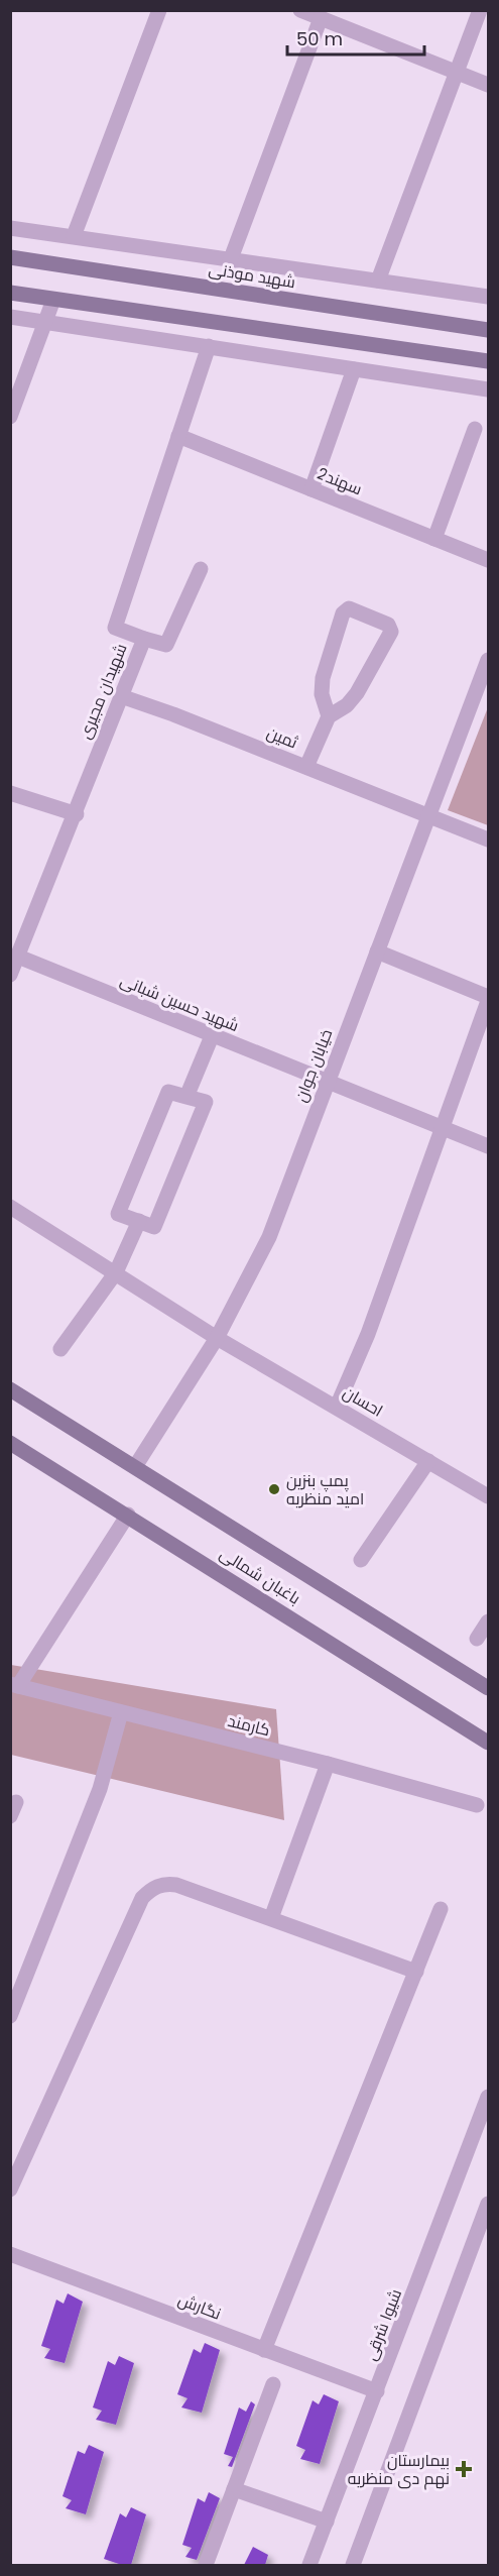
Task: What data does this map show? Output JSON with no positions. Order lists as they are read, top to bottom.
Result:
{
  "streets": {
    "main road": ["شهید موذنی", "باغبان شمالی"],
    "street": [
      "2سهند",
      "شهیدان مجیری",
      "ثمین",
      "شهید حسین شبانی",
      "خیابان جوان",
      "احسان",
      "کارمند",
      "نگارش",
      "شیوا شرقی"
    ]
  },
  "crossings": [
    ["2سهند", "شهیدان مجیری"],
    ["شهیدان مجیری", "ثمین"],
    ["شهیدان مجیری", "شهید حسین شبانی"],
    ["ثمین", "خیابان جوان"],
    ["شهید حسین شبانی", "خیابان جوان"],
    ["خیابان جوان", "احسان"],
    ["خیابان جوان", "باغبان شمالی"],
    ["نگارش", "شیوا شرقی"]
  ],
  "places": {
    "other": ["پمپ بنزین امید منظریه"],
    "health": ["بیمارستان نهم دی منظریه"]
  },
  "scale_bar": "50 m"
}
